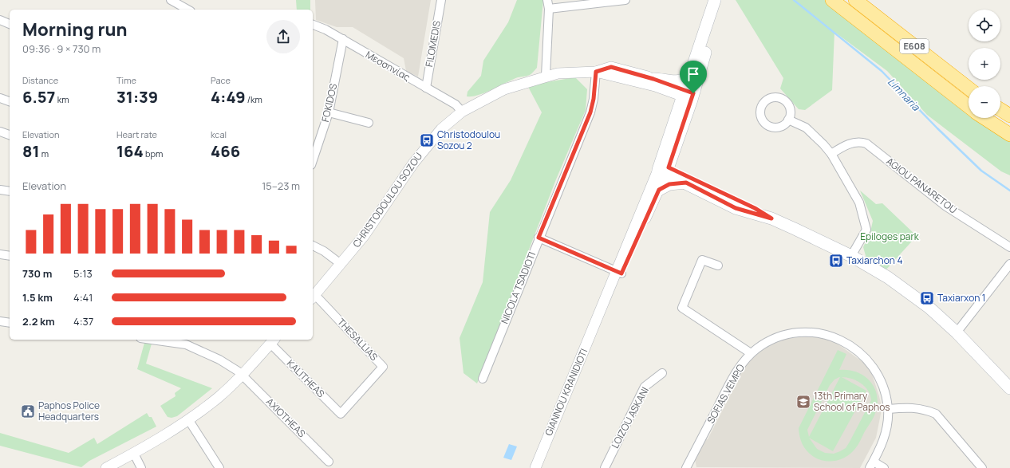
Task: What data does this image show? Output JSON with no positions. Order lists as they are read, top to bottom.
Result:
{
  "streets": {
    "highway": ["E608"],
    "main road": ["GIANNOU KRANIDIOTI"],
    "street": [
      "FILOMEDIS",
      "Μεσσηνίας",
      "FOKIDOS",
      "AGIOU PANARETOU",
      "CHRISTODOULOU SOZOU",
      "NICOLA TSADIOTI",
      "THESALLIAS",
      "KALITHEAS",
      "SOFIAS VEMPO",
      "AXIOTHEAS",
      "LOIZOU ASKANI"
    ]
  },
  "crossings": [
    ["FILOMEDIS", "Μεσσηνίας"],
    ["Μεσσηνίας", "FOKIDOS"],
    ["Μεσσηνίας", "CHRISTODOULOU SOZOU"],
    ["CHRISTODOULOU SOZOU", "NICOLA TSADIOTI"],
    ["CHRISTODOULOU SOZOU", "THESALLIAS"],
    ["CHRISTODOULOU SOZOU", "GIANNOU KRANIDIOTI"],
    ["THESALLIAS", "KALITHEAS"]
  ],
  "water": ["Limnaria"],
  "parks": ["Epiloges park"],
  "places": {
    "bus stop": ["Christodoulou Sozou 2", "Taxiarchon 4", "Taxiarxon 1"],
    "school or university": ["13th Primary School of Paphos"],
    "public building": ["Paphos Police Headquarters"]
  },
  "page": {
    "map_buttons": ["+", "−"],
    "heading": ["Morning run", "09:36 · 9 × 730 m"],
    "stats": [
      ["Distance", "6.57 km"],
      ["Time", "31:39"],
      ["Pace", "4:49 /km"],
      ["Elevation", "81 m"],
      ["Heart rate", "164 bpm"],
      ["kcal", "466"]
    ],
    "chart": ["Elevation", "15–23 m"],
    "list": [
      {
        "name": "730 m",
        "note": "5:13"
      },
      {
        "name": "1.5 km",
        "note": "4:41"
      },
      {
        "name": "2.2 km",
        "note": "4:37"
      }
    ]
  }
}
